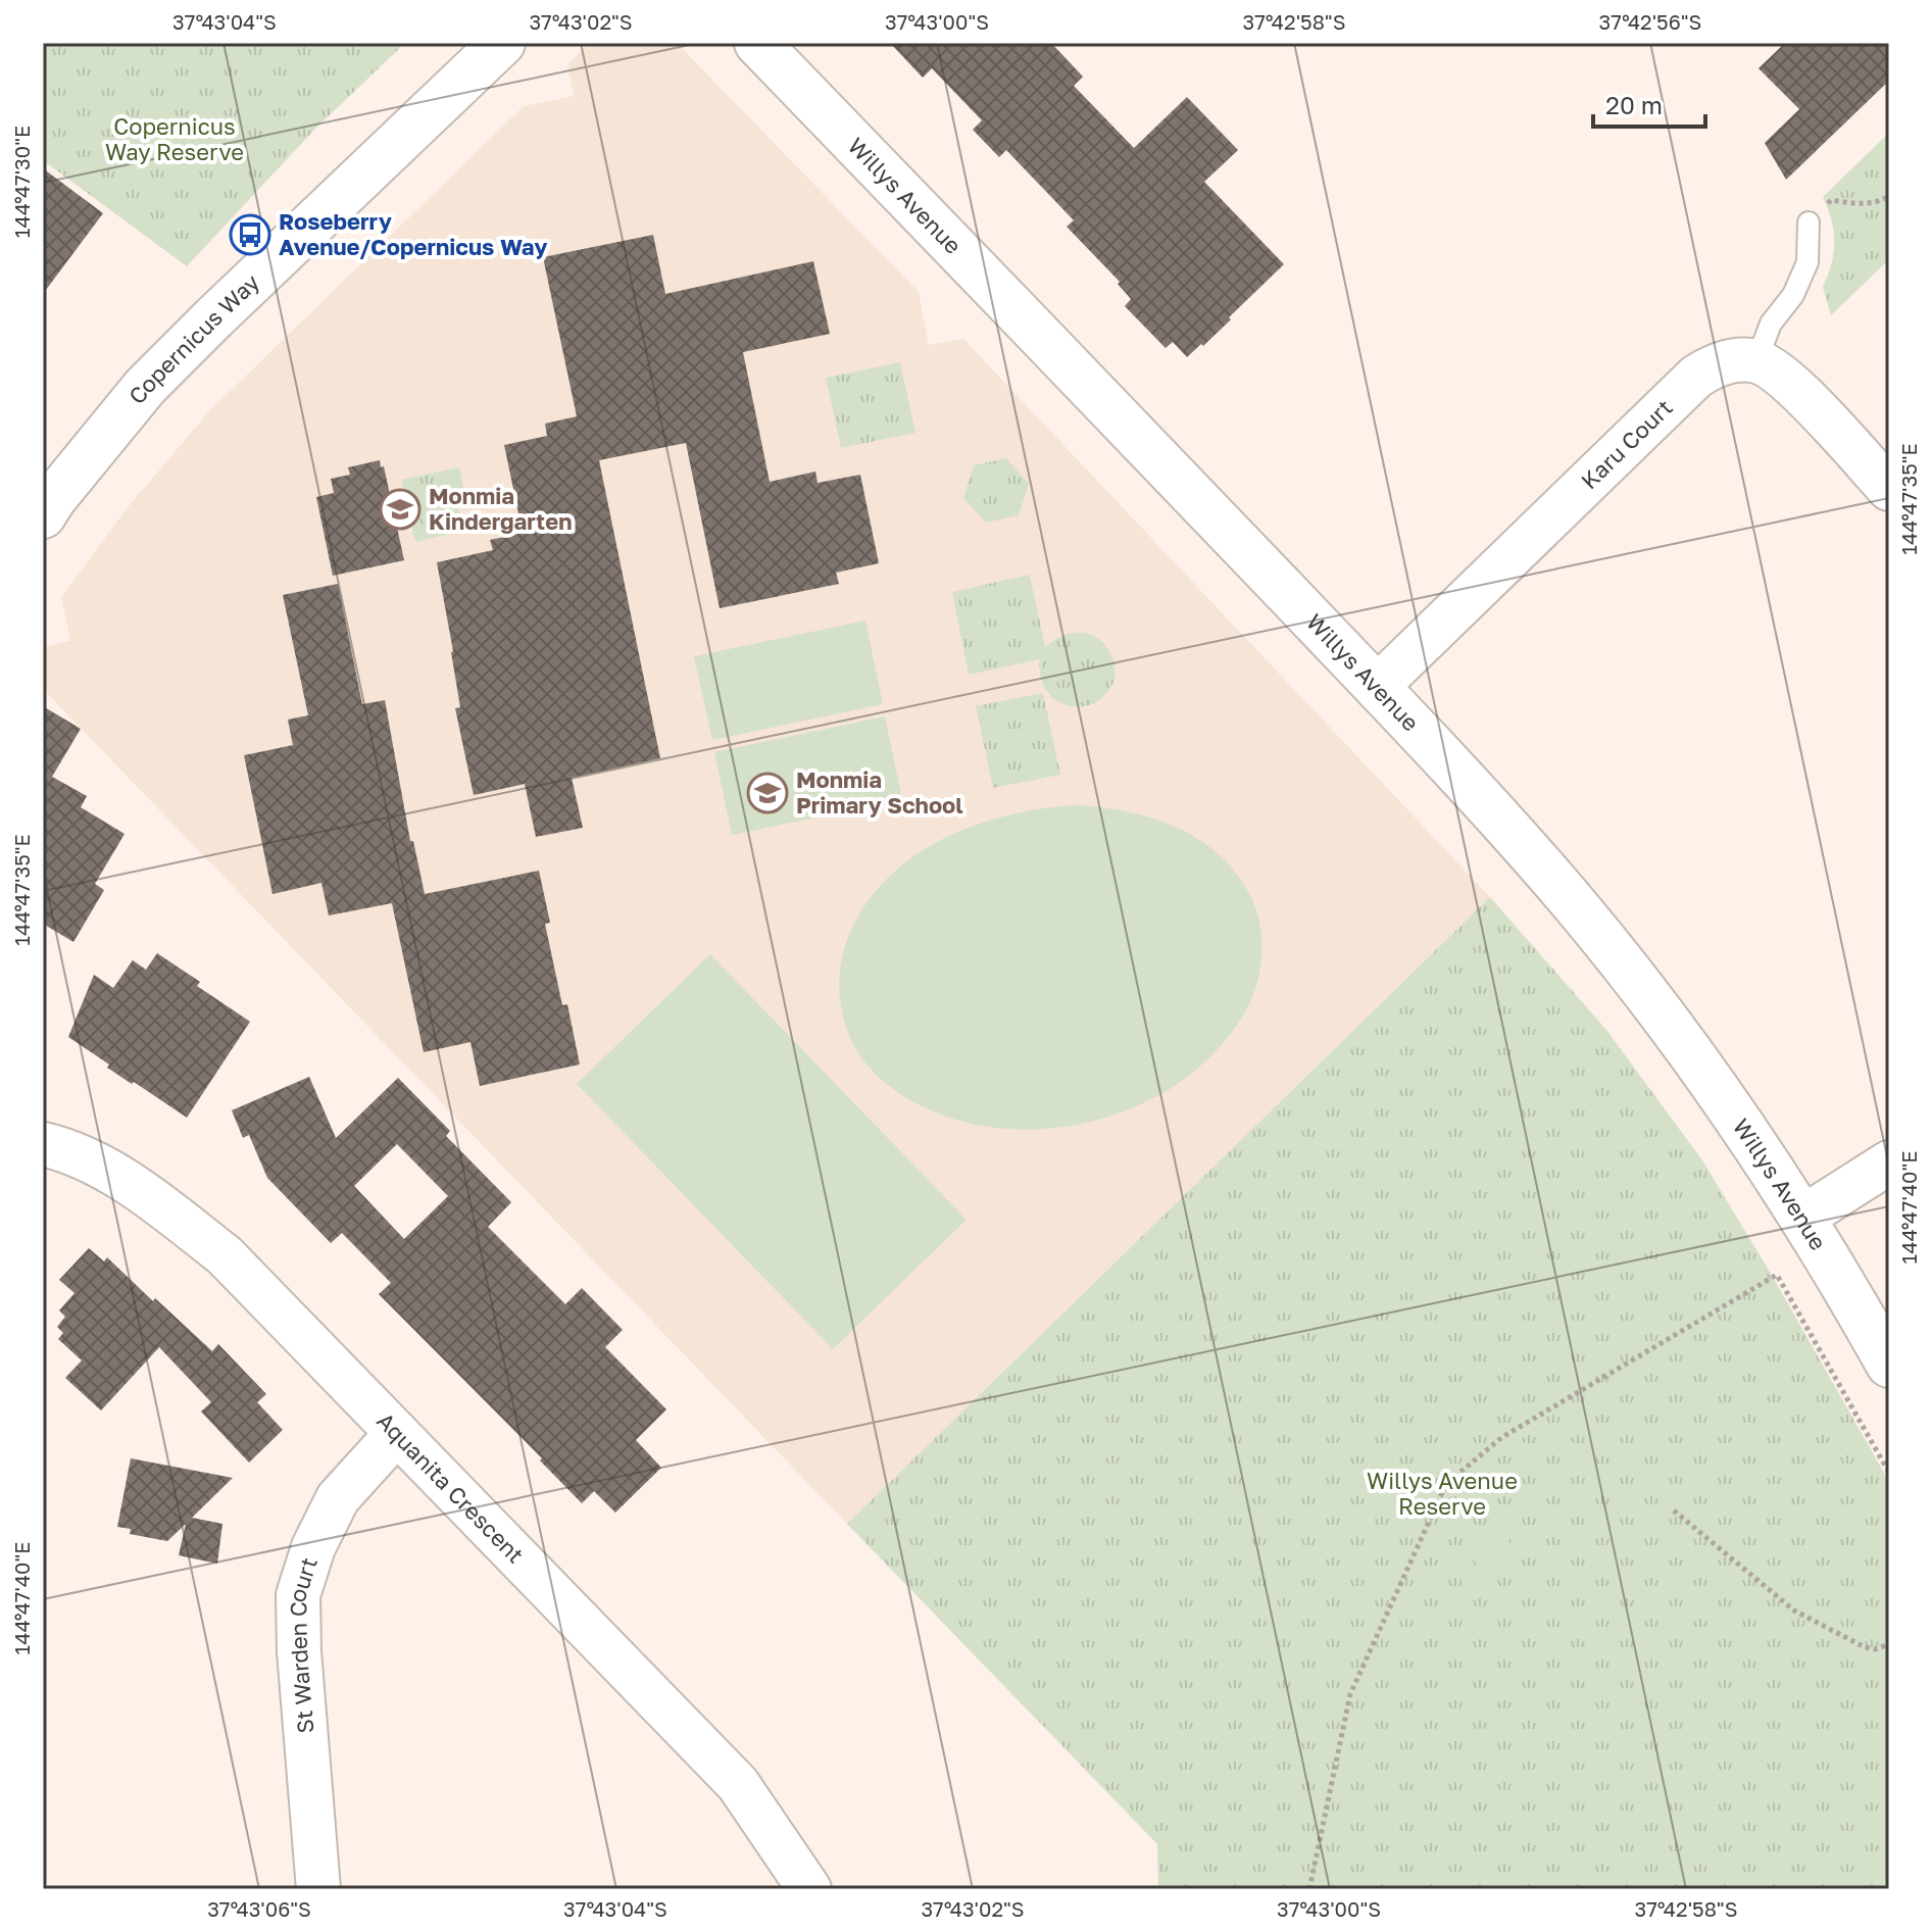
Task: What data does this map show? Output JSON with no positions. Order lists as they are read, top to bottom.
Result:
{
  "streets": {
    "street": [
      "Willys Avenue",
      "Copernicus Way",
      "Karu Court",
      "Aquanita Crescent",
      "St Warden Court"
    ]
  },
  "crossings": [
    ["Willys Avenue", "Karu Court"],
    ["Aquanita Crescent", "St Warden Court"]
  ],
  "parks": ["Copernicus Way Reserve", "Willys Avenue Reserve"],
  "places": {
    "bus stop": ["Roseberry Avenue/Copernicus Way"],
    "school or university": ["Monmia Kindergarten", "Monmia Primary School"]
  },
  "scale_bar": "20 m",
  "coordinates": [
    "37°43'04\"S",
    "37°43'02\"S",
    "37°43'00\"S",
    "37°42'58\"S",
    "37°42'56\"S",
    "144°47'30\"E",
    "144°47'35\"E",
    "144°47'40\"E",
    "37°43'06\"S"
  ]
}
